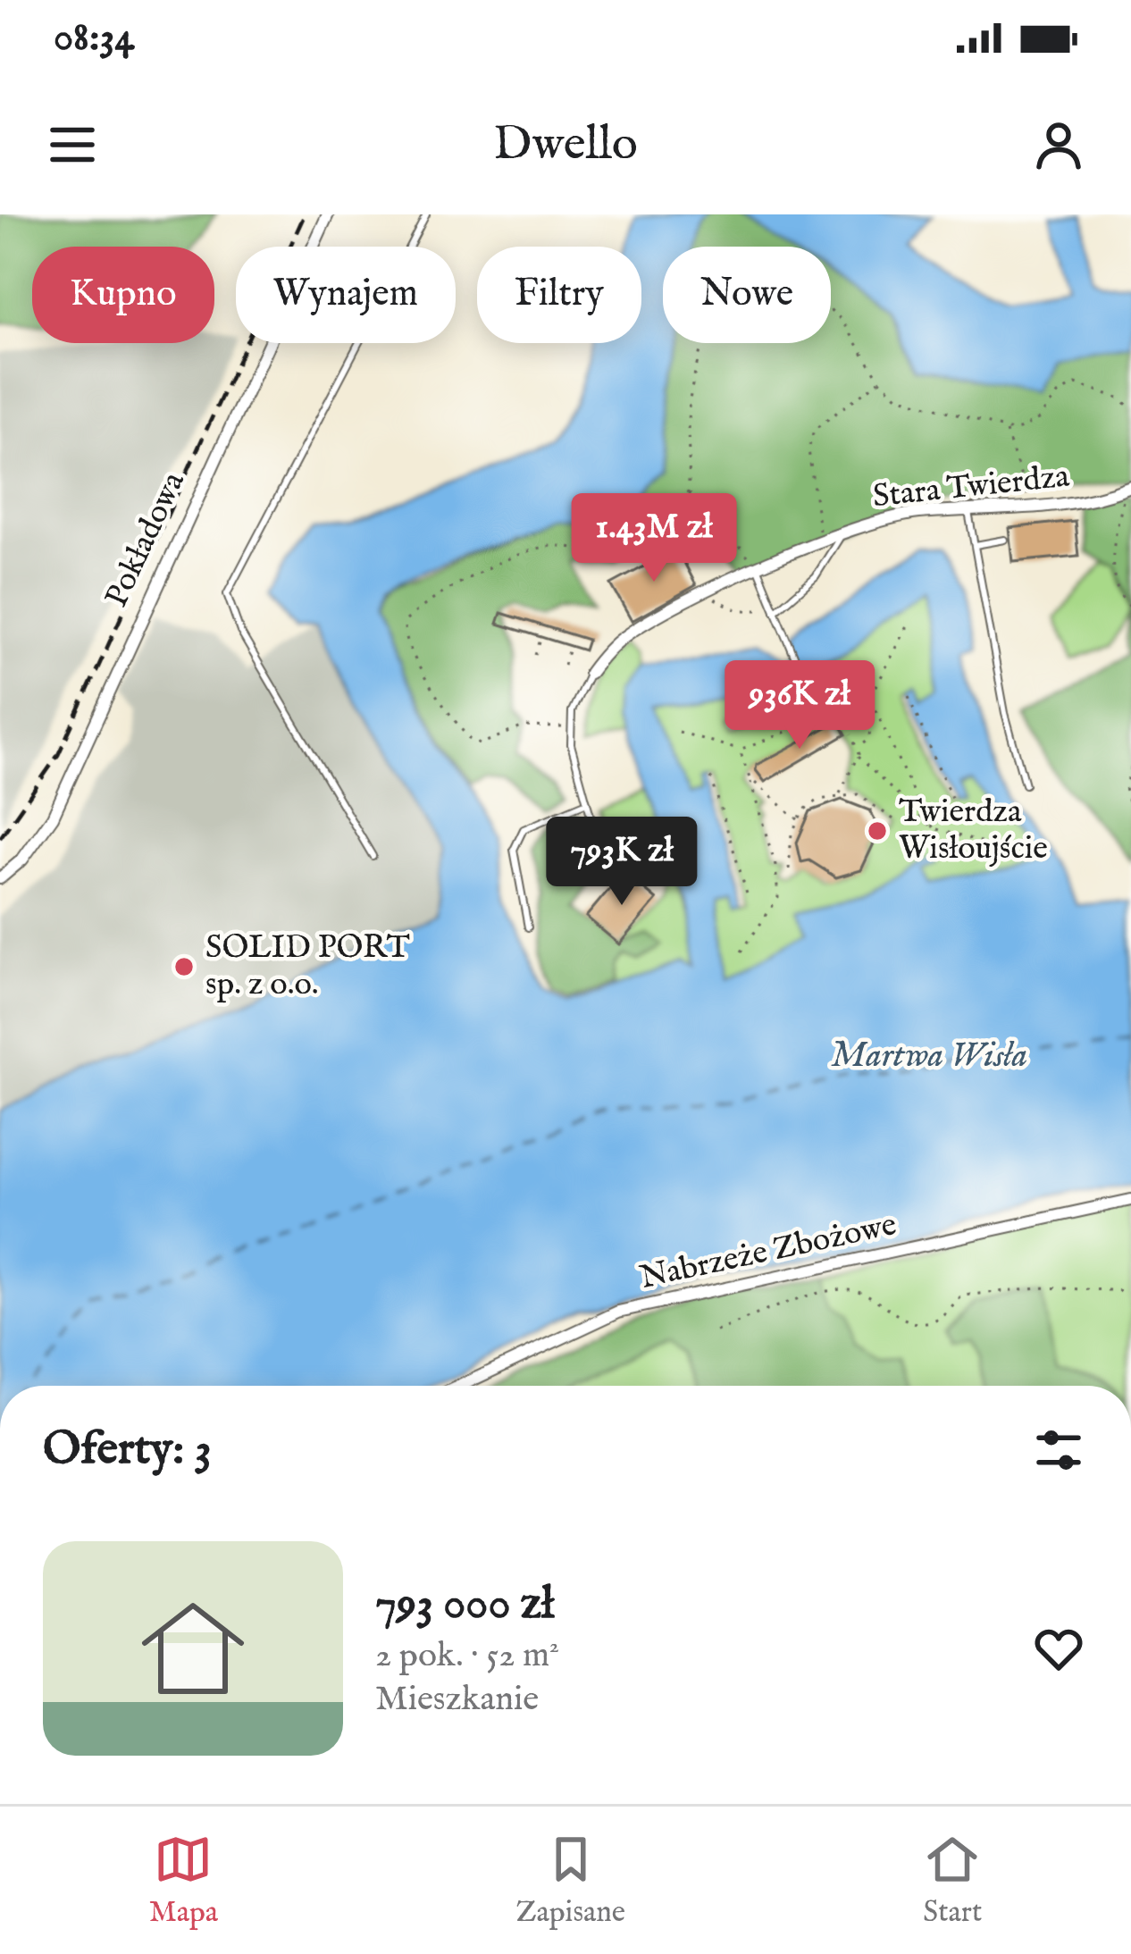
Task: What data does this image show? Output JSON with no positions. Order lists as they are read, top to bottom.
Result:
{
  "streets": {
    "street": ["Stara Twierdza", "Pokładowa", "Nabrzeże Zbożowe"]
  },
  "water": ["Martwa Wisła"],
  "places": ["Twierdza Wisłoujście", "SOLID PORT sp. z o.o."],
  "page": {
    "status": "08:34",
    "header": "Dwello",
    "chip": [
      "Kupno",
      "Wynajem",
      "Filtry",
      "Nowe"
    ],
    "price": ["1.43M zł", "936K zł", "793K zł"],
    "heading": "Oferty: 3",
    "list": [
      {
        "name": "793 000 zł",
        "note": "2 pok. · 52 m² · Mieszkanie"
      }
    ],
    "tabs": ["Mapa", "Zapisane", "Start"]
  }
}
